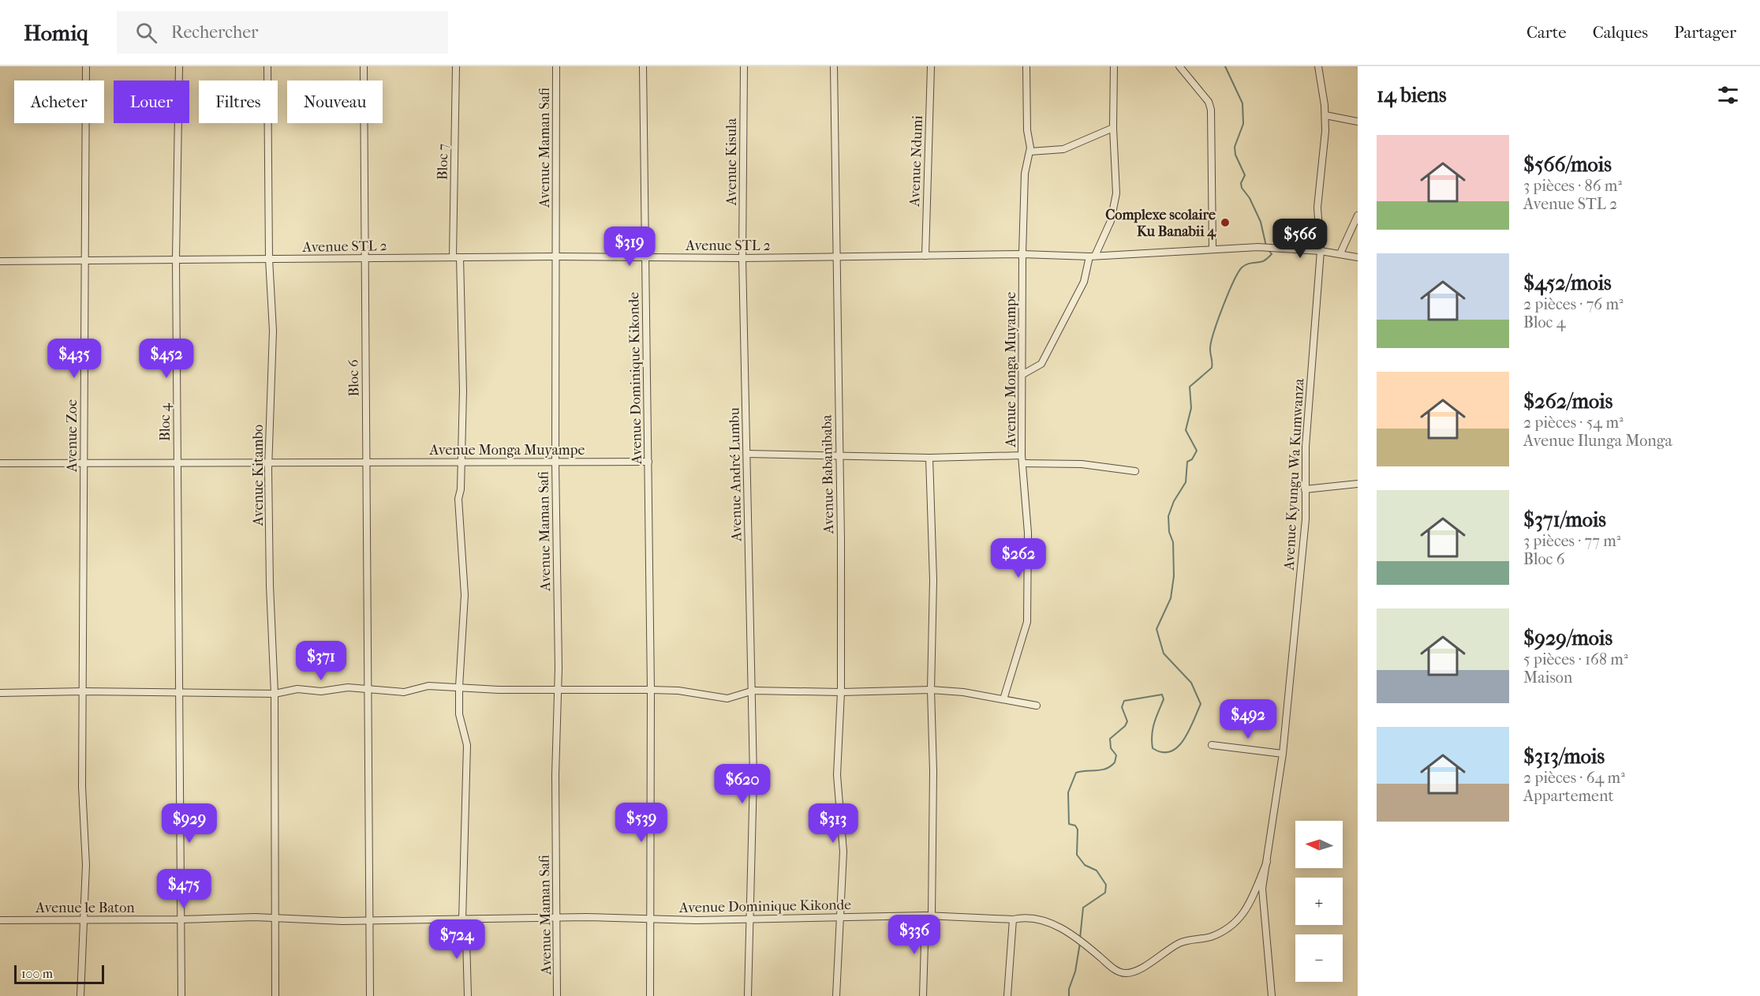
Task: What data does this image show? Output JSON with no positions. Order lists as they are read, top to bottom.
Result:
{
  "streets": {
    "street": [
      "Avenue Maman Safi",
      "Avenue Ndumi",
      "Bloc 7",
      "Avenue Kisula",
      "Avenue STL 2",
      "Avenue Monga Muyampe",
      "Bloc 6",
      "Avenue Dominique Kikonde",
      "Bloc 4",
      "Avenue Zoe",
      "Avenue André Lumbu",
      "Avenue Babanibaba",
      "Avenue Kyungu Wa Kumwanza",
      "Avenue Kitambo",
      "Avenue le Baton"
    ]
  },
  "crossings": [
    ["Avenue Maman Safi", "Avenue STL 2"],
    ["Avenue Maman Safi", "Avenue Monga Muyampe"],
    ["Avenue Maman Safi", "Avenue Dominique Kikonde"],
    ["Avenue Maman Safi", "Avenue le Baton"],
    ["Avenue Ndumi", "Avenue STL 2"],
    ["Bloc 7", "Avenue STL 2"],
    ["Avenue Kisula", "Avenue STL 2"],
    ["Avenue Kisula", "Avenue André Lumbu"],
    ["Avenue STL 2", "Avenue Monga Muyampe"],
    ["Avenue STL 2", "Bloc 6"],
    ["Avenue STL 2", "Avenue Dominique Kikonde"],
    ["Avenue STL 2", "Bloc 4"],
    ["Avenue STL 2", "Avenue Zoe"],
    ["Avenue STL 2", "Avenue André Lumbu"],
    ["Avenue STL 2", "Avenue Babanibaba"],
    ["Avenue STL 2", "Avenue Kyungu Wa Kumwanza"],
    ["Avenue STL 2", "Avenue Kitambo"],
    ["Avenue Monga Muyampe", "Bloc 6"],
    ["Avenue Monga Muyampe", "Avenue Dominique Kikonde"],
    ["Avenue Monga Muyampe", "Bloc 4"],
    ["Avenue Monga Muyampe", "Avenue Zoe"],
    ["Avenue Monga Muyampe", "Avenue André Lumbu"],
    ["Avenue Monga Muyampe", "Avenue Babanibaba"],
    ["Avenue Monga Muyampe", "Avenue Kitambo"],
    ["Bloc 6", "Avenue le Baton"],
    ["Avenue Dominique Kikonde", "Avenue André Lumbu"],
    ["Avenue Dominique Kikonde", "Avenue Babanibaba"],
    ["Avenue Dominique Kikonde", "Avenue Kyungu Wa Kumwanza"],
    ["Avenue Dominique Kikonde", "Avenue le Baton"],
    ["Bloc 4", "Avenue le Baton"],
    ["Avenue Zoe", "Avenue le Baton"],
    ["Avenue Kitambo", "Avenue le Baton"]
  ],
  "places": ["Complexe scolaire Ku Banabii 4"],
  "scale_bar": "100 m",
  "north": "left",
  "page": {
    "header": "Homiq",
    "search": "Rechercher",
    "nav": ["Carte", "Calques", "Partager"],
    "heading": "14 biens",
    "chip": [
      "Acheter",
      "Louer",
      "Filtres",
      "Nouveau"
    ],
    "list": [
      {
        "name": "$566/mois",
        "note": "3 pièces · 86 m² · Avenue STL 2"
      },
      {
        "name": "$452/mois",
        "note": "2 pièces · 76 m² · Bloc 4"
      },
      {
        "name": "$262/mois",
        "note": "2 pièces · 54 m² · Avenue Ilunga Monga"
      },
      {
        "name": "$371/mois",
        "note": "3 pièces · 77 m² · Bloc 6"
      },
      {
        "name": "$929/mois",
        "note": "5 pièces · 168 m² · Maison"
      },
      {
        "name": "$313/mois",
        "note": "2 pièces · 64 m² · Appartement"
      }
    ],
    "price": [
      "$566",
      "$319",
      "$435",
      "$452",
      "$262",
      "$371",
      "$492",
      "$620",
      "$539",
      "$929",
      "$313",
      "$475",
      "$336",
      "$724"
    ],
    "map_buttons": ["+", "−"],
    "scale": "100 m"
  }
}
